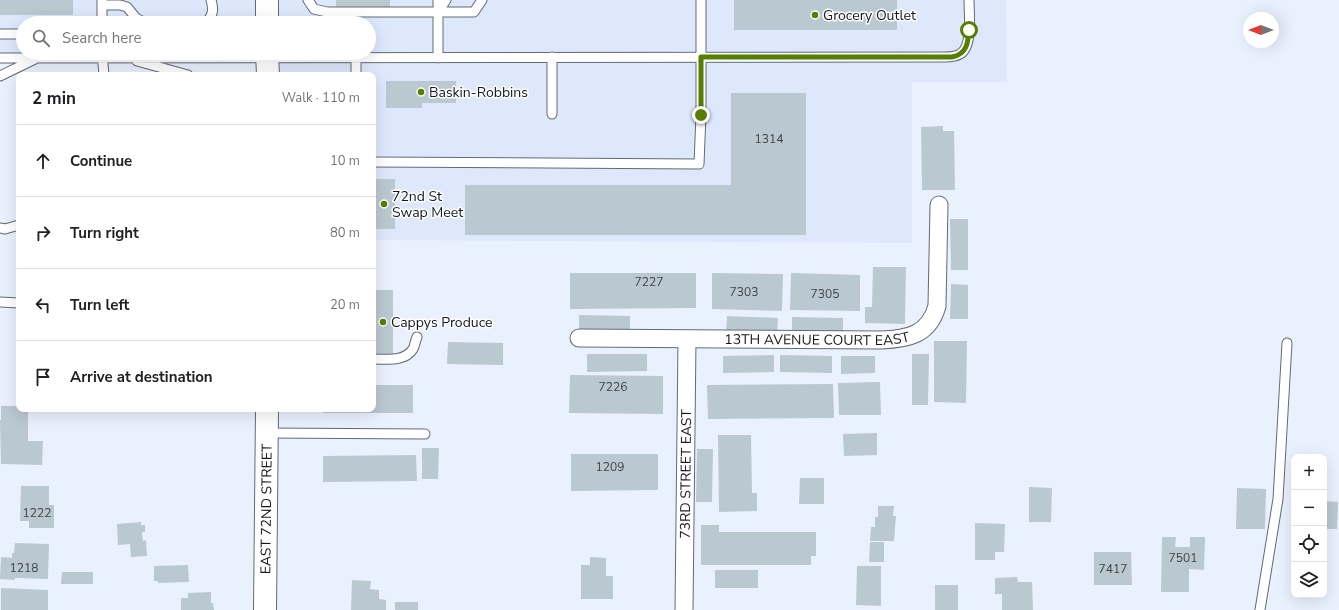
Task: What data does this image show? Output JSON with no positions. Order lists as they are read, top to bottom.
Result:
{
  "streets": {
    "main road": ["EAST 72ND STREET"],
    "street": ["13TH AVENUE COURT EAST", "73RD STREET EAST"]
  },
  "crossings": [
    ["13TH AVENUE COURT EAST", "73RD STREET EAST"]
  ],
  "places": [
    "Grocery Outlet",
    "Baskin-Robbins",
    "72nd St Swap Meet",
    "Cappys Produce"
  ],
  "house_numbers": [
    "1314",
    "7227",
    "7303",
    "7305",
    "7226",
    "1209",
    "1222",
    "7501",
    "1218",
    "7417"
  ],
  "north": "left",
  "page": {
    "search": "Search here",
    "heading": ["2 min", "Walk · 110 m"],
    "list": [
      ["Continue", "10 m"],
      ["Turn right", "80 m"],
      ["Turn left", "20 m"],
      "Arrive at destination"
    ],
    "map_buttons": ["+", "−"]
  }
}
